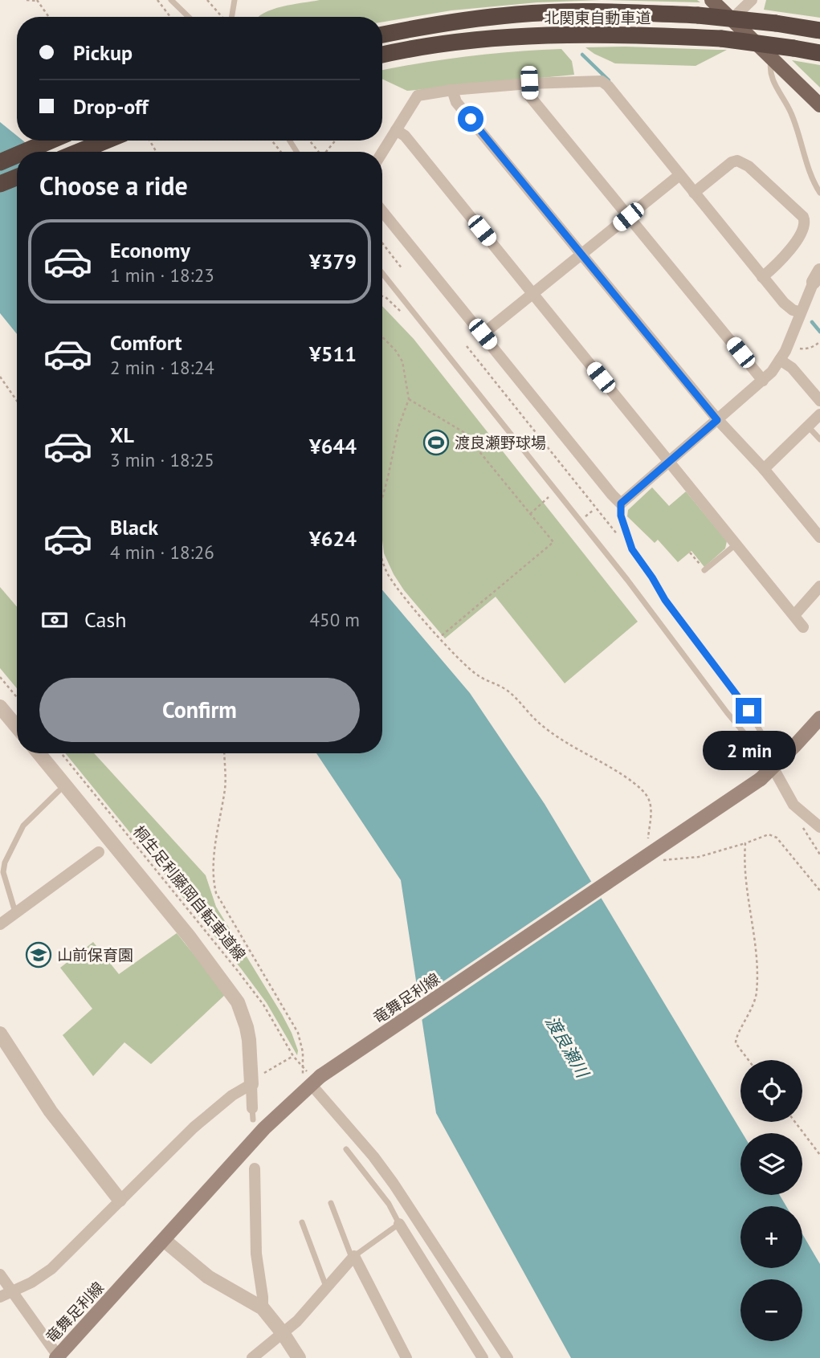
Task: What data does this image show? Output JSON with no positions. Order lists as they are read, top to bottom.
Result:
{
  "streets": {
    "highway": ["北関東自動車道"],
    "main road": ["竜舞足利線"],
    "path": ["桐生足利藤岡自転車道線"]
  },
  "water": ["渡良瀬川"],
  "places": {
    "sports": ["渡良瀬野球場"],
    "school or university": ["山前保育園"]
  },
  "page": {
    "banner": ["Pickup", "Drop-off"],
    "heading": "Choose a ride",
    "list": [
      {
        "name": "Economy",
        "note": "1 min · 18:23",
        "value": "¥379"
      },
      {
        "name": "Comfort",
        "note": "2 min · 18:24",
        "value": "¥511"
      },
      {
        "name": "XL",
        "note": "3 min · 18:25",
        "value": "¥644"
      },
      {
        "name": "Black",
        "note": "4 min · 18:26",
        "value": "¥624"
      }
    ],
    "pay": ["Cash", "450 m"],
    "buttons": "Confirm",
    "bubble": "2 min",
    "map_buttons": ["+", "−"]
  }
}
